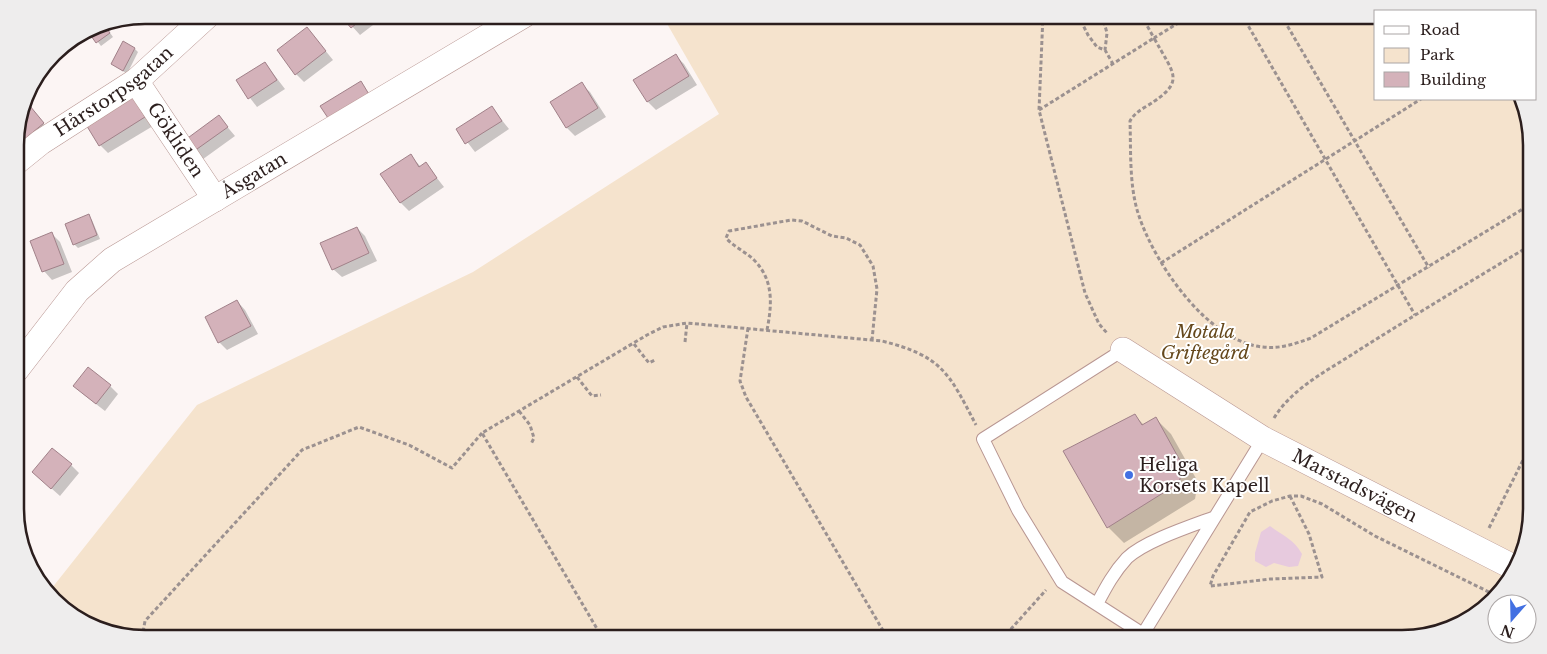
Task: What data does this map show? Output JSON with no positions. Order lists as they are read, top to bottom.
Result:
{
  "streets": {
    "street": [
      "Hårstorpsgatan",
      "Gökliden",
      "Åsgatan",
      "Marstadsvägen"
    ]
  },
  "crossings": [
    ["Hårstorpsgatan", "Gökliden"],
    ["Gökliden", "Åsgatan"]
  ],
  "parks": ["Motala Griftegård"],
  "places": ["Heliga Korsets Kapell"],
  "legend": ["Road", "Park", "Building"],
  "north": "bottom"
}
